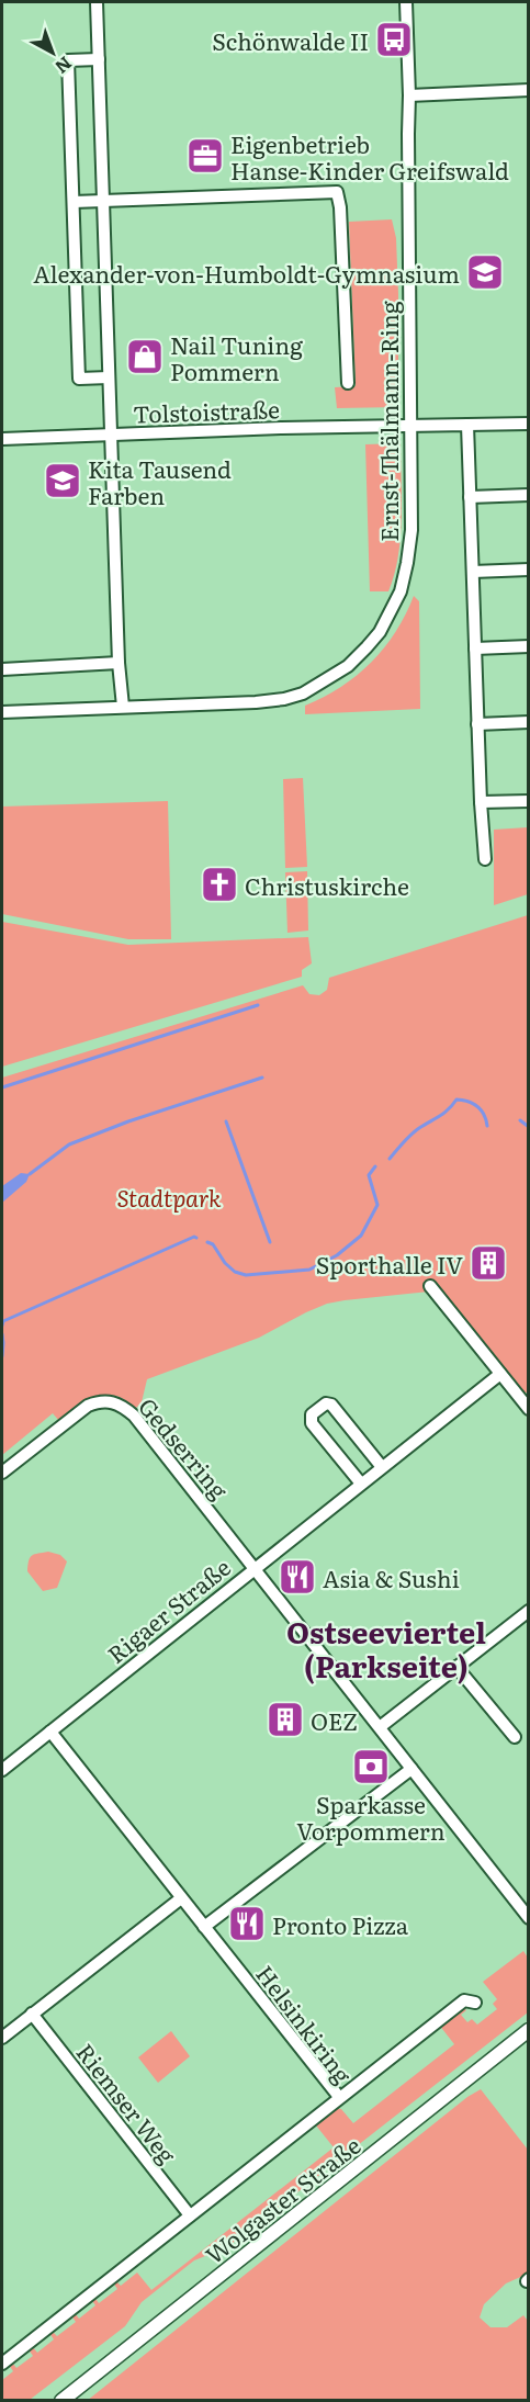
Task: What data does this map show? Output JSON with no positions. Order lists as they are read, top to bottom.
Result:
{
  "streets": {
    "main road": ["Wolgaster Straße"],
    "street": [
      "Tolstoistraße",
      "Ernst-Thälmann-Ring",
      "Gedserring",
      "Rigaer Straße",
      "Helsinkiring",
      "Riemser Weg"
    ]
  },
  "crossings": [
    ["Tolstoistraße", "Ernst-Thälmann-Ring"],
    ["Gedserring", "Rigaer Straße"],
    ["Rigaer Straße", "Helsinkiring"],
    ["Helsinkiring", "Riemser Weg"]
  ],
  "districts": ["Ostseeviertel (Parkseite)"],
  "parks": ["Stadtpark"],
  "places": {
    "bus stop": ["Schönwalde II"],
    "office": ["Eigenbetrieb Hanse-Kinder Greifswald"],
    "school or university": ["Alexander-von-Humboldt-Gymnasium", "Kita Tausend Farben"],
    "shop": ["Nail Tuning Pommern"],
    "church": ["Christuskirche"],
    "building": ["Sporthalle IV", "OEZ"],
    "restaurant": ["Asia & Sushi", "Pronto Pizza"],
    "bank": ["Sparkasse Vorpommern"]
  },
  "north": "bottom right"
}
